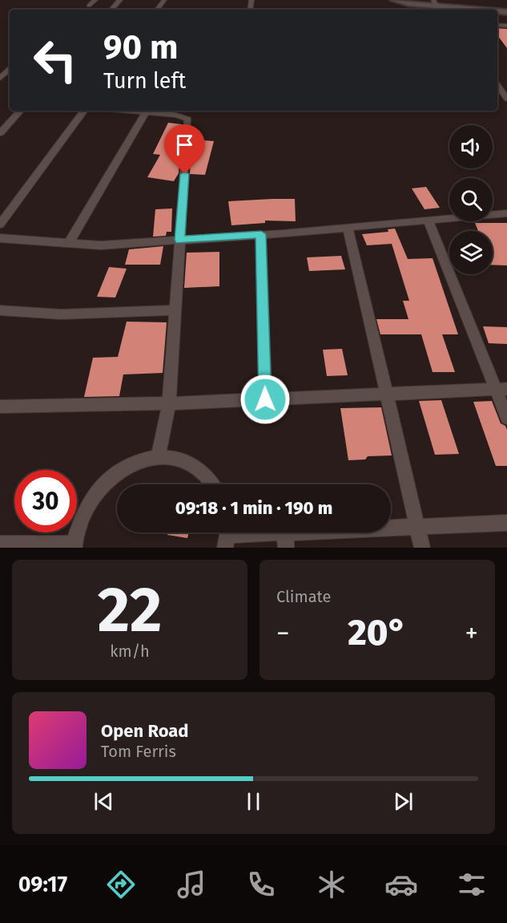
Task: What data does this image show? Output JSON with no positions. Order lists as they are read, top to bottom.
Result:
{
  "page": {
    "turn": ["90 m", "Turn left"],
    "limit": "30",
    "trip": "09:18 · 1 min · 190 m",
    "tile": [
      ["22", "km/h"],
      "Climate"
    ],
    "heat": ["−", "20°", "+"],
    "song": ["Open Road", "Tom Ferris"],
    "tabs": "09:17"
  }
}
